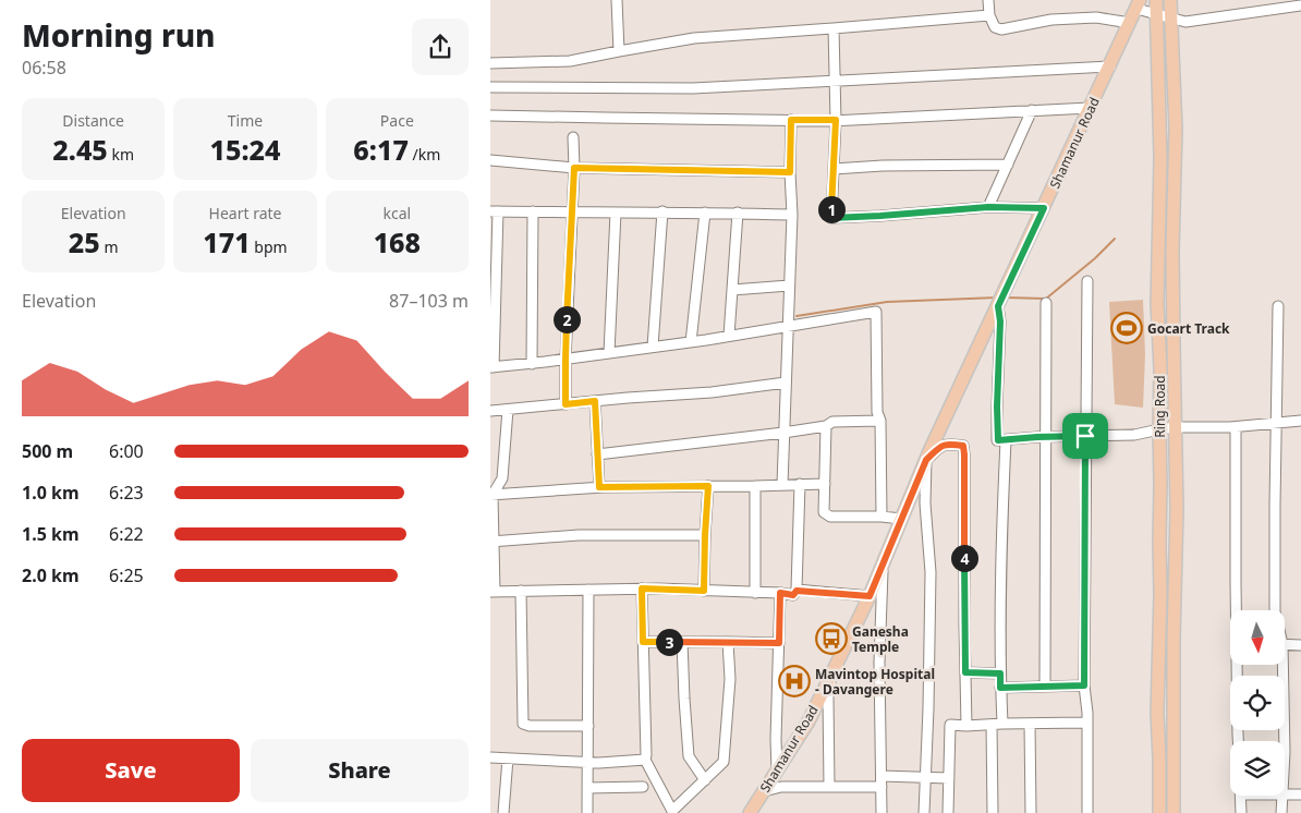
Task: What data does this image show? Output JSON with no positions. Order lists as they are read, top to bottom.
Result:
{
  "streets": {
    "main road": ["Shamanur Road", "Ring Road"]
  },
  "places": {
    "sports": ["Gocart Track"],
    "bus stop": ["Ganesha Temple"],
    "hospital": ["Mavintop Hospital - Davangere"]
  },
  "north": "bottom",
  "page": {
    "heading": ["Morning run", "06:58"],
    "stats": [
      ["Distance", "2.45 km"],
      ["Time", "15:24"],
      ["Pace", "6:17 /km"],
      ["Elevation", "25 m"],
      ["Heart rate", "171 bpm"],
      ["kcal", "168"]
    ],
    "pins": [
      "1",
      "2",
      "4",
      "3"
    ],
    "chart": ["Elevation", "87–103 m"],
    "list": [
      {
        "name": "500 m",
        "note": "6:00"
      },
      {
        "name": "1.0 km",
        "note": "6:23"
      },
      {
        "name": "1.5 km",
        "note": "6:22"
      },
      {
        "name": "2.0 km",
        "note": "6:25"
      }
    ],
    "buttons": ["Save", "Share"]
  }
}
